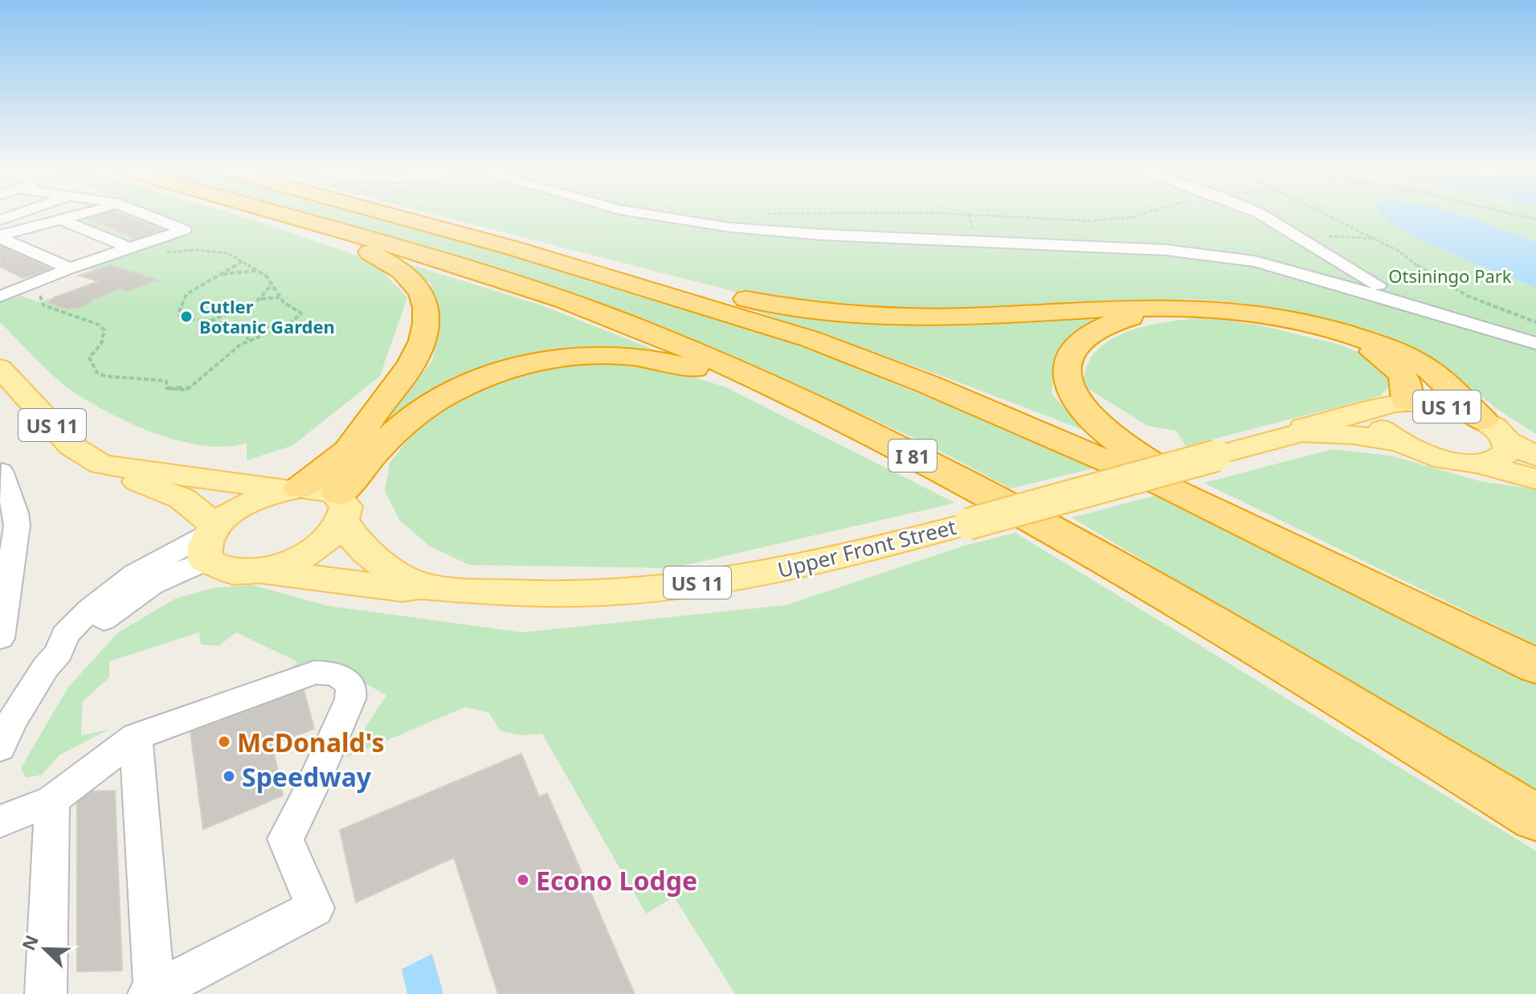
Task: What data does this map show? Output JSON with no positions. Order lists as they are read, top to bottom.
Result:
{
  "streets": {
    "highway": ["I 81"],
    "main road": ["US 11", "Upper Front Street"]
  },
  "parks": ["Otsiningo Park"],
  "places": [
    "Cutler Botanic Garden",
    "McDonald's",
    "Speedway",
    "Econo Lodge"
  ],
  "north": "top left"
}
